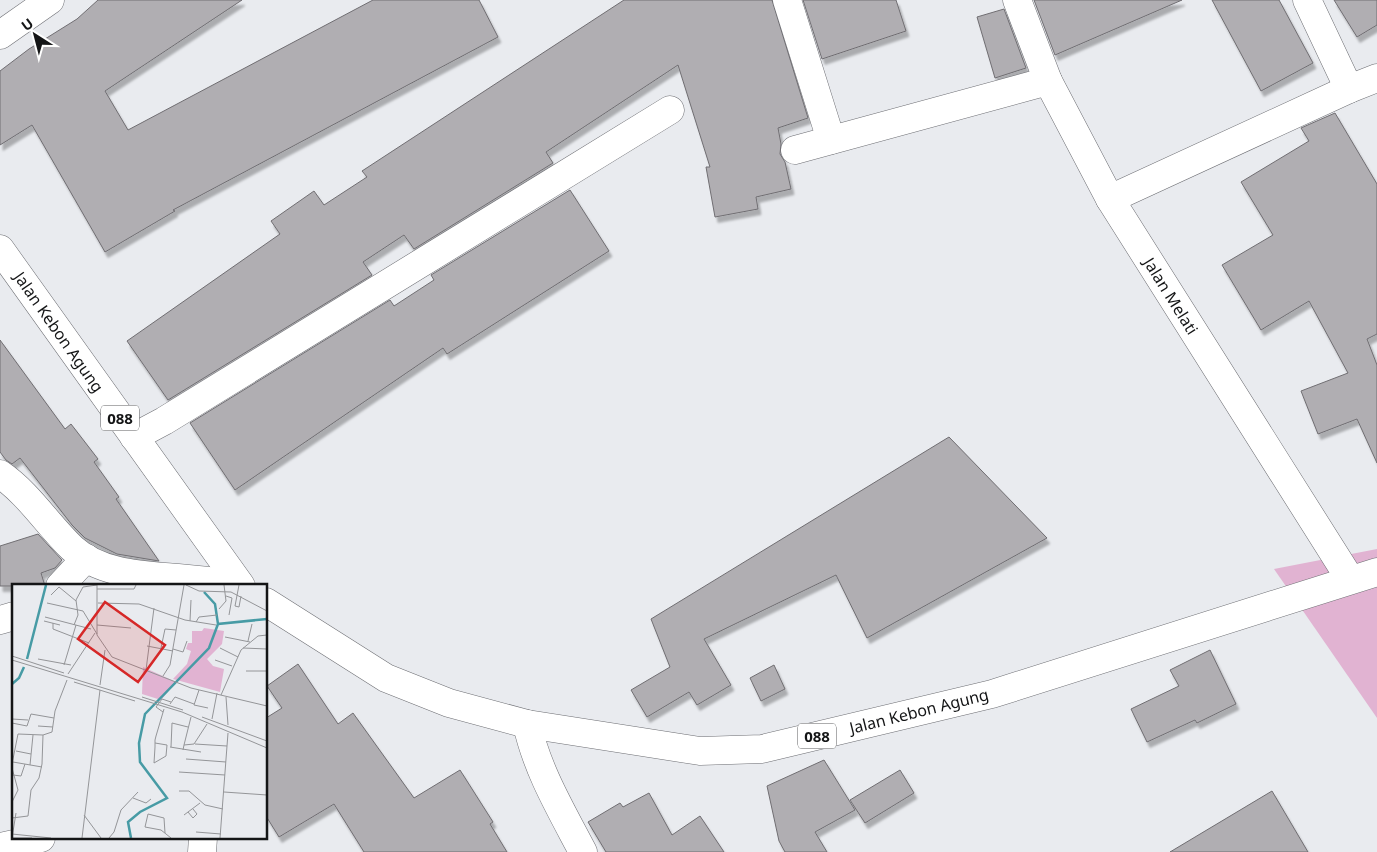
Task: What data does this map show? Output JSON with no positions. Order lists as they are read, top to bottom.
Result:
{
  "streets": {
    "street": ["Jalan Melati", "Jalan Kebon Agung", "088"]
  },
  "crossings": [
    ["Jalan Melati", "Jalan Kebon Agung"]
  ],
  "north": "top left"
}
